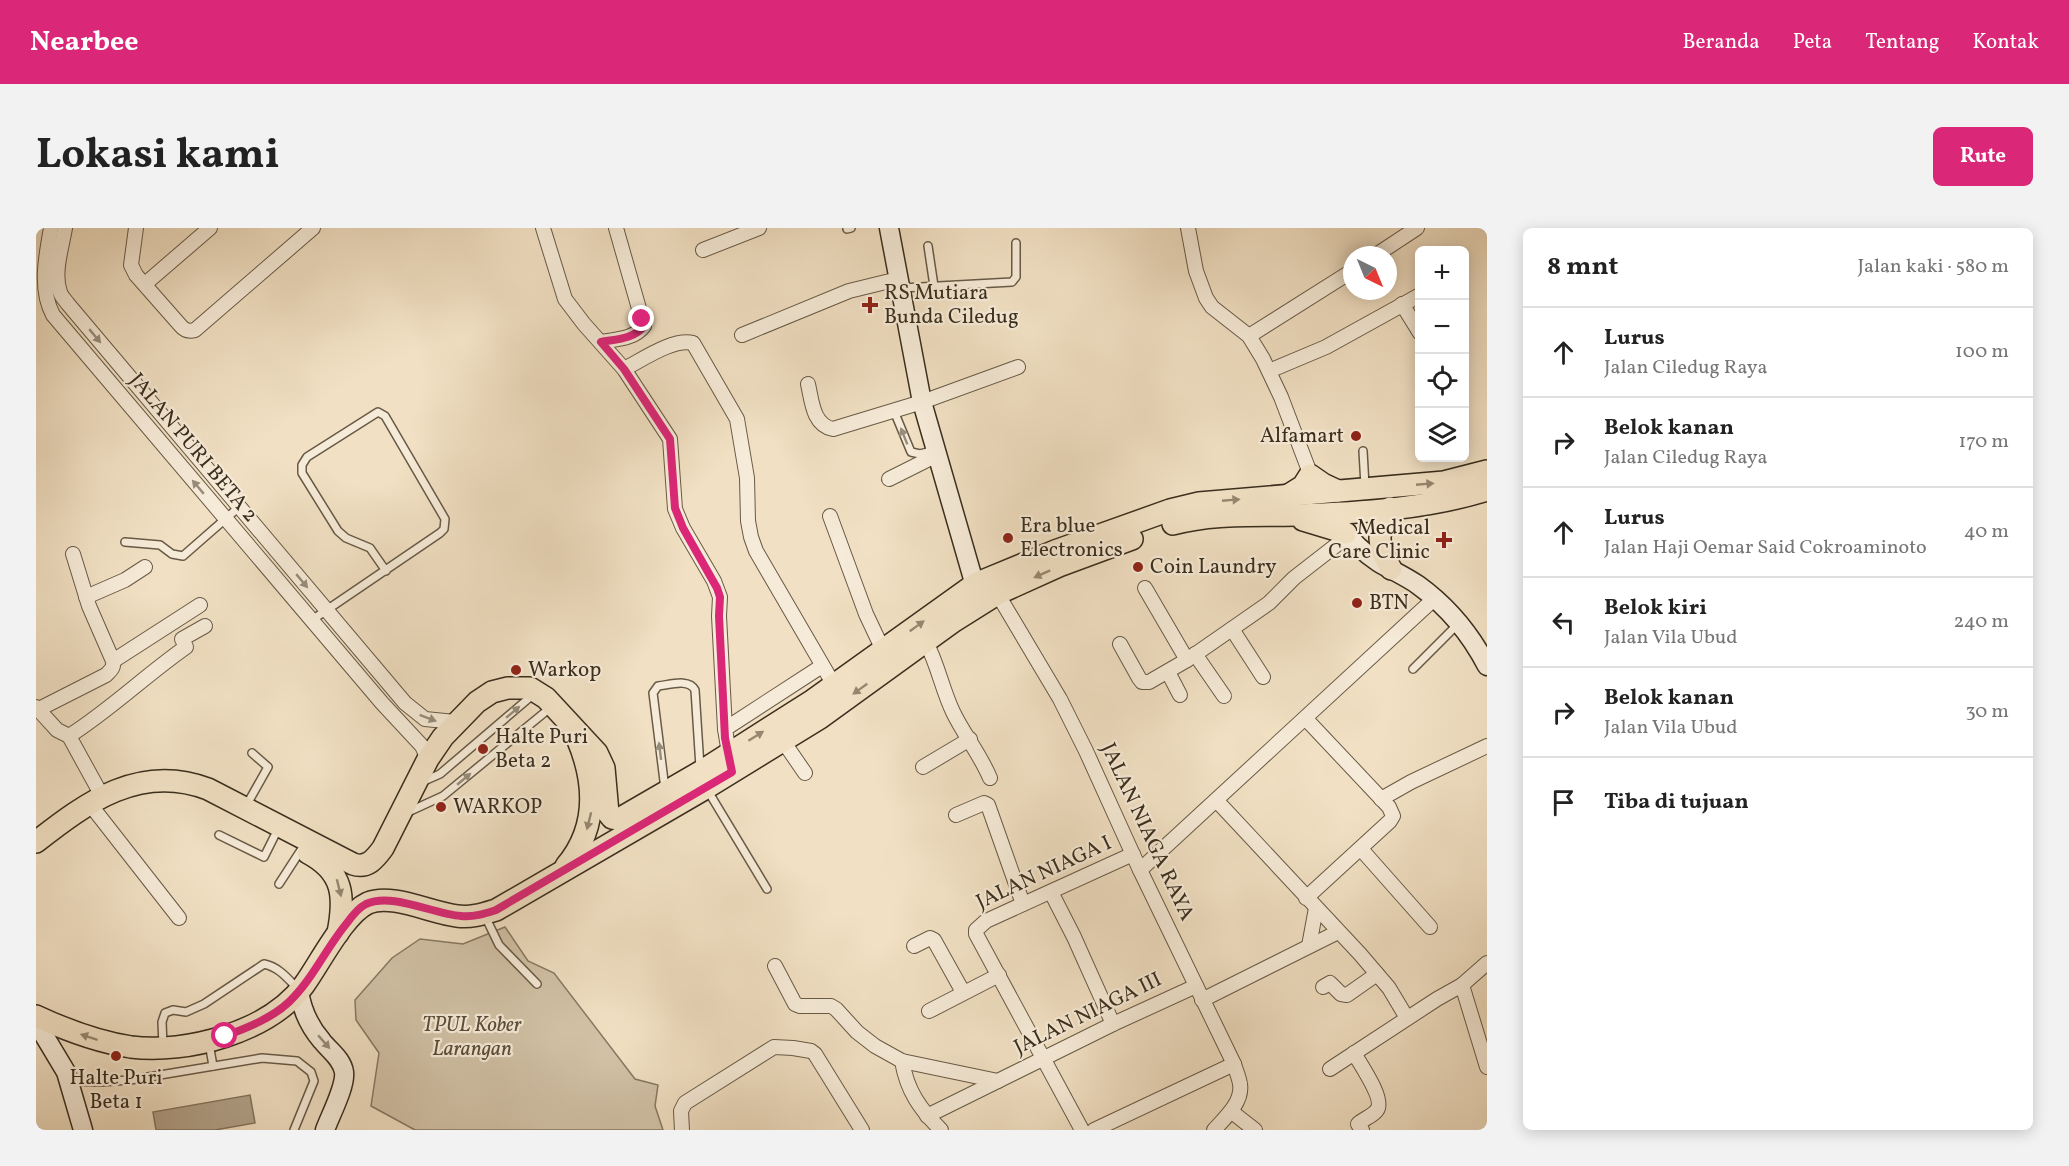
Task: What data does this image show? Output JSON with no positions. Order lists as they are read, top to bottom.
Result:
{
  "streets": {
    "street": [
      "JALAN PURI BETA 2",
      "JALAN NIAGA RAYA",
      "JALAN NIAGA I",
      "JALAN NIAGA III"
    ]
  },
  "crossings": [
    ["JALAN NIAGA RAYA", "JALAN NIAGA I"],
    ["JALAN NIAGA RAYA", "JALAN NIAGA III"],
    ["JALAN NIAGA I", "JALAN NIAGA III"]
  ],
  "parks": ["TPUL Kober Larangan"],
  "places": {
    "health": ["RS Mutiara Bunda Ciledug", "Medical Care Clinic"],
    "other": [
      "Alfamart",
      "Era blue Electronics",
      "Coin Laundry",
      "BTN",
      "Warkop",
      "Halte Puri Beta 2",
      "WARKOP",
      "Halte Puri Beta 1"
    ]
  },
  "north": "bottom right",
  "page": {
    "header": "Nearbee",
    "nav": [
      "Beranda",
      "Peta",
      "Tentang",
      "Kontak"
    ],
    "title": "Lokasi kami",
    "buttons": "Rute",
    "heading": ["8 mnt", "Jalan kaki · 580 m"],
    "map_buttons": ["+", "−"],
    "list": [
      ["Lurus", "Jalan Ciledug Raya", "100 m"],
      ["Belok kanan", "Jalan Ciledug Raya", "170 m"],
      ["Lurus", "Jalan Haji Oemar Said Cokroaminoto", "40 m"],
      ["Belok kiri", "Jalan Vila Ubud", "240 m"],
      ["Belok kanan", "Jalan Vila Ubud", "30 m"],
      "Tiba di tujuan"
    ]
  }
}
